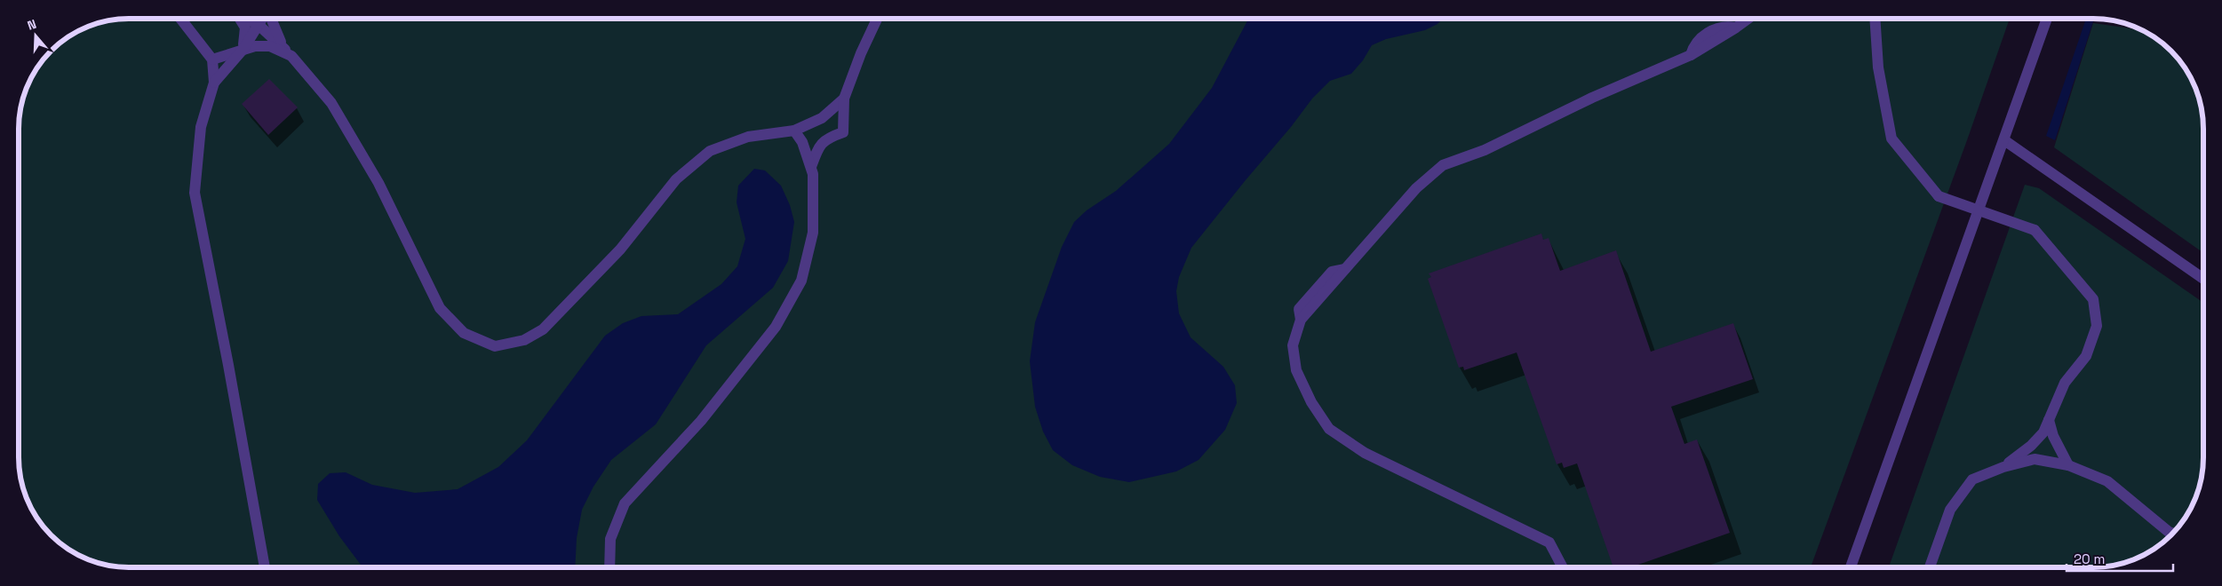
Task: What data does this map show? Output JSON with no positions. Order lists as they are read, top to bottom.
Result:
{
  "scale_bar": "20 m",
  "north": "top"
}
